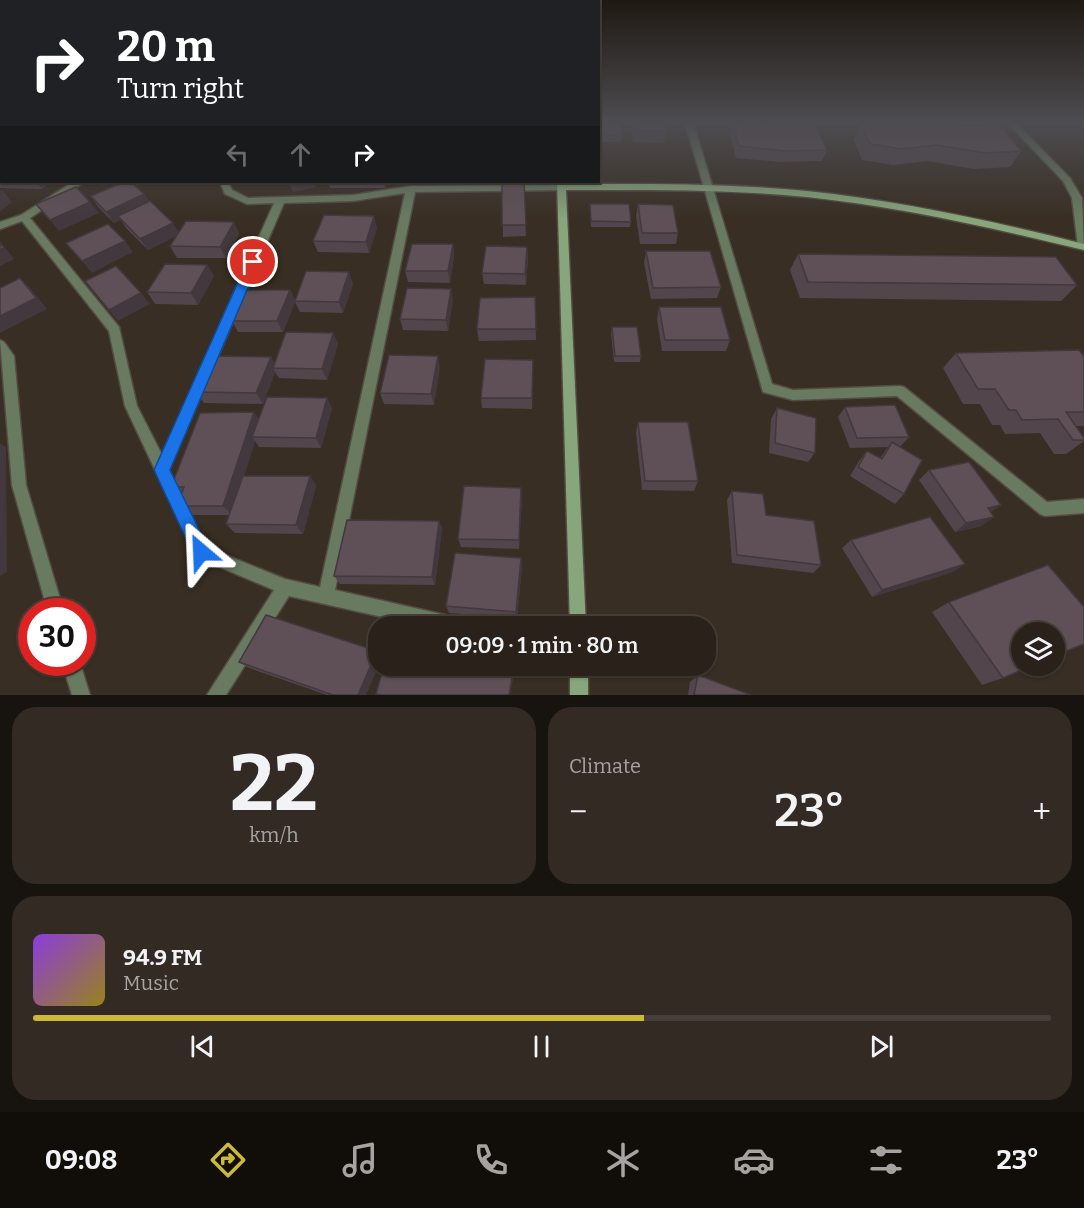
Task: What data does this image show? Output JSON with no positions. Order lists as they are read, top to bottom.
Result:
{
  "page": {
    "turn": ["20 m", "Turn right"],
    "limit": "30",
    "trip": "09:09 · 1 min · 80 m",
    "tile": [
      ["22", "km/h"],
      "Climate"
    ],
    "heat": ["−", "23°", "+"],
    "song": ["94.9 FM", "Music"],
    "tabs": ["09:08", "23°"]
  }
}
